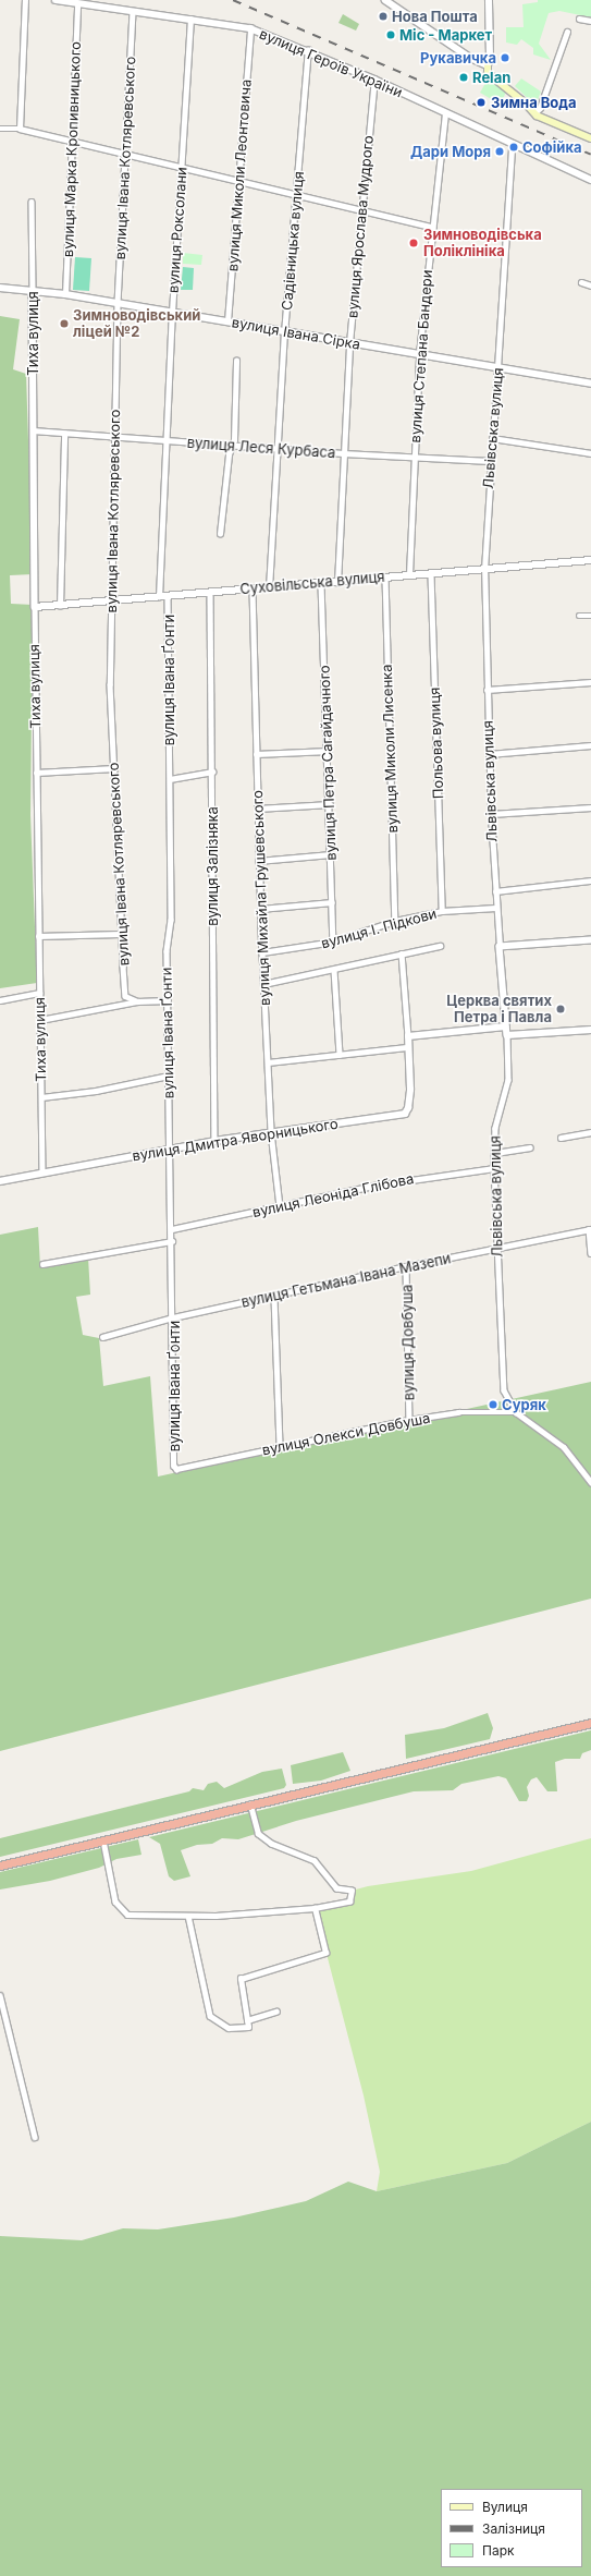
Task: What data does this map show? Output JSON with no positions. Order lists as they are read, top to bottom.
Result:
{
  "streets": {
    "street": [
      "вулиця Героїв України",
      "вулиця Марка Кропивницького",
      "вулиця Івана Котляревського",
      "вулиця Миколи Леонтовича",
      "вулиця Ярослава Мудрого",
      "вулиця Роксолани",
      "Садівницька вулиця",
      "Тиха вулиця",
      "вулиця Івана Сірка",
      "вулиця Степана Бандери",
      "Львівська вулиця",
      "вулиця Леся Курбаса",
      "Суховільська вулиця",
      "вулиця Івана Ґонти",
      "Польова вулиця",
      "вулиця Миколи Лисенка",
      "вулиця Петра Сагайдачного",
      "вулиця Залізняка",
      "вулиця Михайла Грушевського",
      "вулиця І. Підкови",
      "вулиця Дмитра Яворницького",
      "вулиця Леоніда Глібова",
      "вулиця Гетьмана Івана Мазепи",
      "вулиця Довбуша",
      "вулиця Олекси Довбуша"
    ]
  },
  "crossings": [
    ["вулиця Героїв України", "вулиця Марка Кропивницького"],
    ["вулиця Героїв України", "вулиця Івана Котляревського"],
    ["вулиця Героїв України", "вулиця Миколи Леонтовича"],
    ["вулиця Героїв України", "вулиця Ярослава Мудрого"],
    ["вулиця Героїв України", "вулиця Роксолани"],
    ["вулиця Героїв України", "Садівницька вулиця"],
    ["вулиця Героїв України", "вулиця Степана Бандери"],
    ["вулиця Героїв України", "Львівська вулиця"],
    ["вулиця Марка Кропивницького", "вулиця Івана Сірка"],
    ["вулиця Івана Котляревського", "вулиця Івана Сірка"],
    ["вулиця Івана Котляревського", "вулиця Леся Курбаса"],
    ["вулиця Івана Котляревського", "Суховільська вулиця"],
    ["вулиця Миколи Леонтовича", "вулиця Івана Сірка"],
    ["вулиця Ярослава Мудрого", "вулиця Івана Сірка"],
    ["вулиця Ярослава Мудрого", "вулиця Леся Курбаса"],
    ["вулиця Ярослава Мудрого", "Суховільська вулиця"],
    ["вулиця Роксолани", "вулиця Івана Сірка"],
    ["вулиця Роксолани", "вулиця Леся Курбаса"],
    ["вулиця Роксолани", "Суховільська вулиця"],
    ["Садівницька вулиця", "вулиця Івана Сірка"],
    ["Садівницька вулиця", "вулиця Леся Курбаса"],
    ["Садівницька вулиця", "Суховільська вулиця"],
    ["Тиха вулиця", "вулиця Івана Сірка"],
    ["Тиха вулиця", "вулиця Леся Курбаса"],
    ["Тиха вулиця", "Суховільська вулиця"],
    ["Тиха вулиця", "вулиця Дмитра Яворницького"],
    ["вулиця Івана Сірка", "вулиця Степана Бандери"],
    ["вулиця Івана Сірка", "Львівська вулиця"],
    ["вулиця Степана Бандери", "вулиця Леся Курбаса"],
    ["вулиця Степана Бандери", "Суховільська вулиця"],
    ["Львівська вулиця", "вулиця Леся Курбаса"],
    ["Львівська вулиця", "Суховільська вулиця"],
    ["Львівська вулиця", "вулиця І. Підкови"],
    ["Львівська вулиця", "вулиця Леоніда Глібова"],
    ["Львівська вулиця", "вулиця Гетьмана Івана Мазепи"],
    ["Львівська вулиця", "вулиця Олекси Довбуша"],
    ["Суховільська вулиця", "вулиця Івана Ґонти"],
    ["Суховільська вулиця", "Польова вулиця"],
    ["Суховільська вулиця", "вулиця Миколи Лисенка"],
    ["Суховільська вулиця", "вулиця Петра Сагайдачного"],
    ["Суховільська вулиця", "вулиця Залізняка"],
    ["Суховільська вулиця", "вулиця Михайла Грушевського"],
    ["вулиця Івана Ґонти", "вулиця Дмитра Яворницького"],
    ["вулиця Івана Ґонти", "вулиця Леоніда Глібова"],
    ["вулиця Івана Ґонти", "вулиця Гетьмана Івана Мазепи"],
    ["вулиця Івана Ґонти", "вулиця Олекси Довбуша"],
    ["Польова вулиця", "вулиця І. Підкови"],
    ["вулиця Миколи Лисенка", "вулиця І. Підкови"],
    ["вулиця Петра Сагайдачного", "вулиця І. Підкови"],
    ["вулиця Залізняка", "вулиця Дмитра Яворницького"],
    ["вулиця Михайла Грушевського", "вулиця І. Підкови"],
    ["вулиця Михайла Грушевського", "вулиця Дмитра Яворницького"],
    ["вулиця Михайла Грушевського", "вулиця Леоніда Глібова"],
    ["вулиця Гетьмана Івана Мазепи", "вулиця Довбуша"],
    ["вулиця Довбуша", "вулиця Олекси Довбуша"]
  ],
  "places": [
    "Нова Пошта",
    "Міс - Маркет",
    "Рукавичка",
    "Relan",
    "Зимна Вода",
    "Софійка",
    "Дари Моря",
    "Зимноводівська Поліклініка",
    "Зимноводівський ліцей №2",
    "Церква святих Петра і Павла",
    "Суряк"
  ],
  "legend": ["Вулиця", "Залізниця", "Парк"]
}
